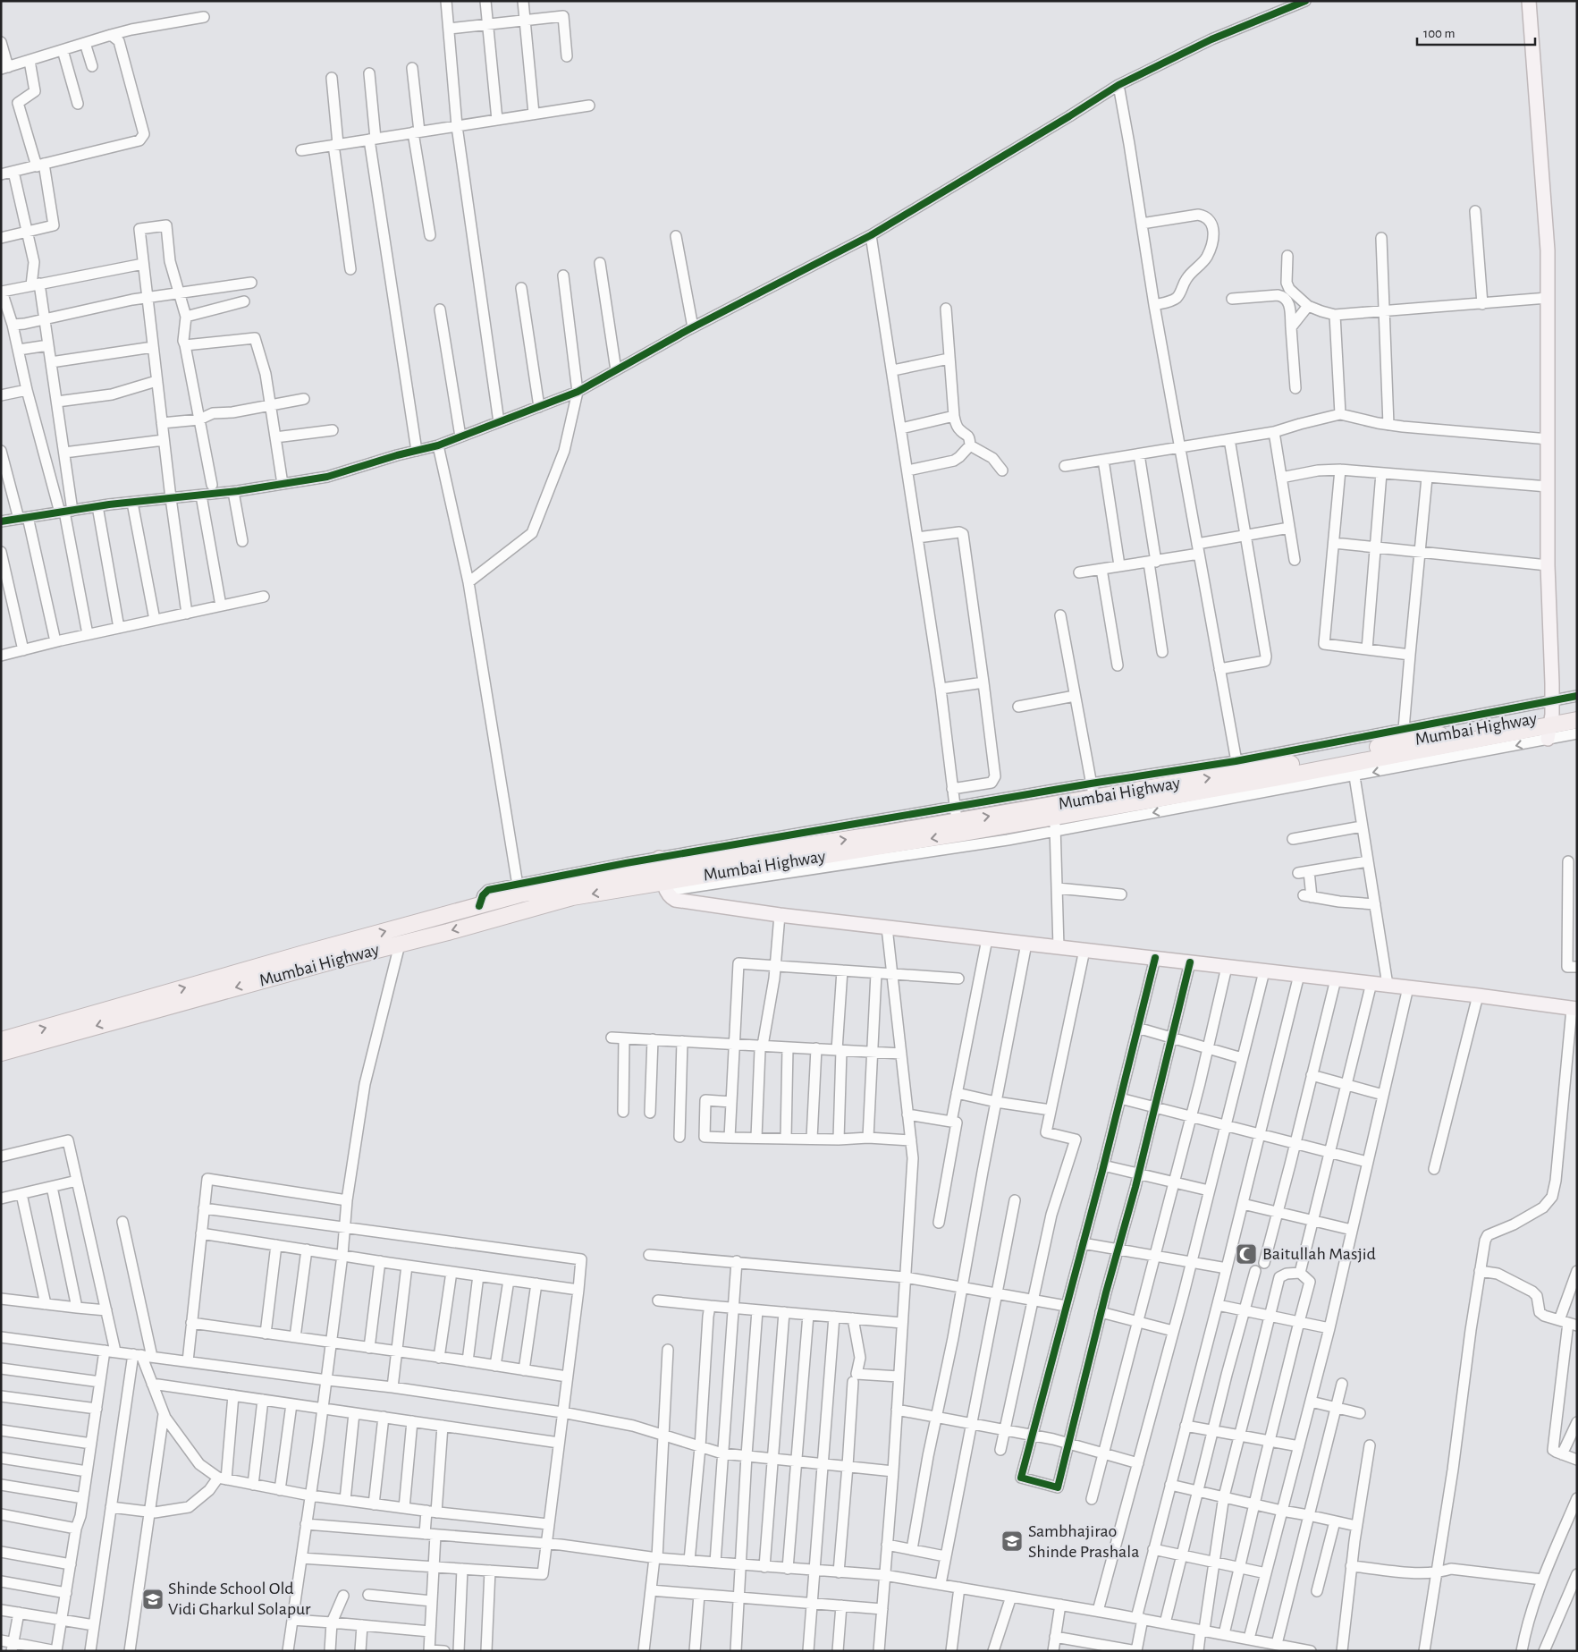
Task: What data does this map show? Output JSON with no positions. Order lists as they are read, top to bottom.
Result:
{
  "streets": {
    "highway": ["Mumbai Highway"]
  },
  "places": {
    "mosque": ["Baitullah Masjid"],
    "school or university": ["Sambhajirao Shinde Prashala", "Shinde School Old Vidi Gharkul Solapur"]
  },
  "scale_bar": "100 m"
}
